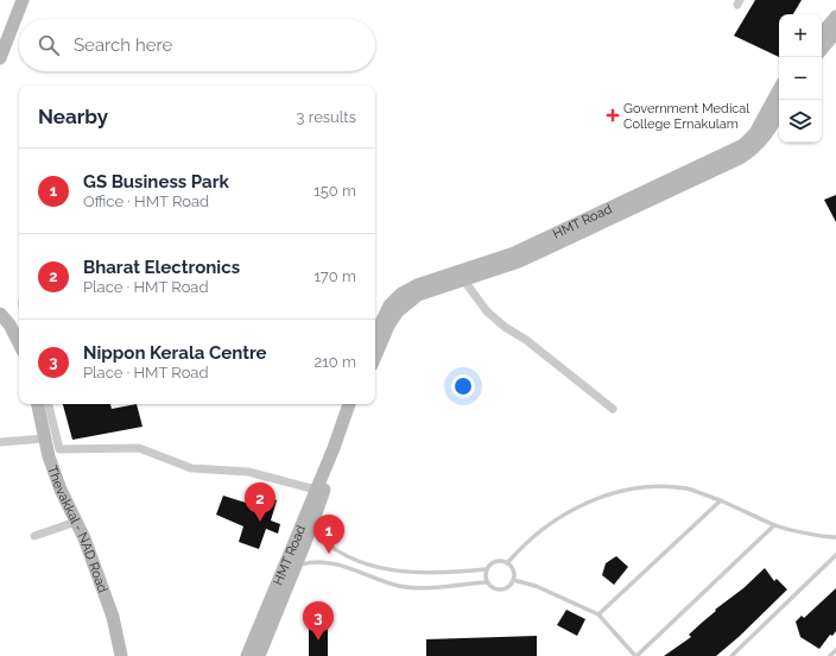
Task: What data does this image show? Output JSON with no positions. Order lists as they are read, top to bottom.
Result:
{
  "streets": {
    "main road": ["HMT Road", "Thevakkal - NAD Road"]
  },
  "places": {
    "health": ["Government Medical College Ernakulam"]
  },
  "page": {
    "map_buttons": ["+", "−"],
    "search": "Search here",
    "heading": ["Nearby", "3 results"],
    "list": [
      {
        "mark": "1",
        "name": "GS Business Park",
        "note": "Office · HMT Road",
        "value": "150 m"
      },
      {
        "mark": "2",
        "name": "Bharat Electronics",
        "note": "Place · HMT Road",
        "value": "170 m"
      },
      {
        "mark": "3",
        "name": "Nippon Kerala Centre",
        "note": "Place · HMT Road",
        "value": "210 m"
      }
    ],
    "pins": ["2", "1", "3"]
  }
}
